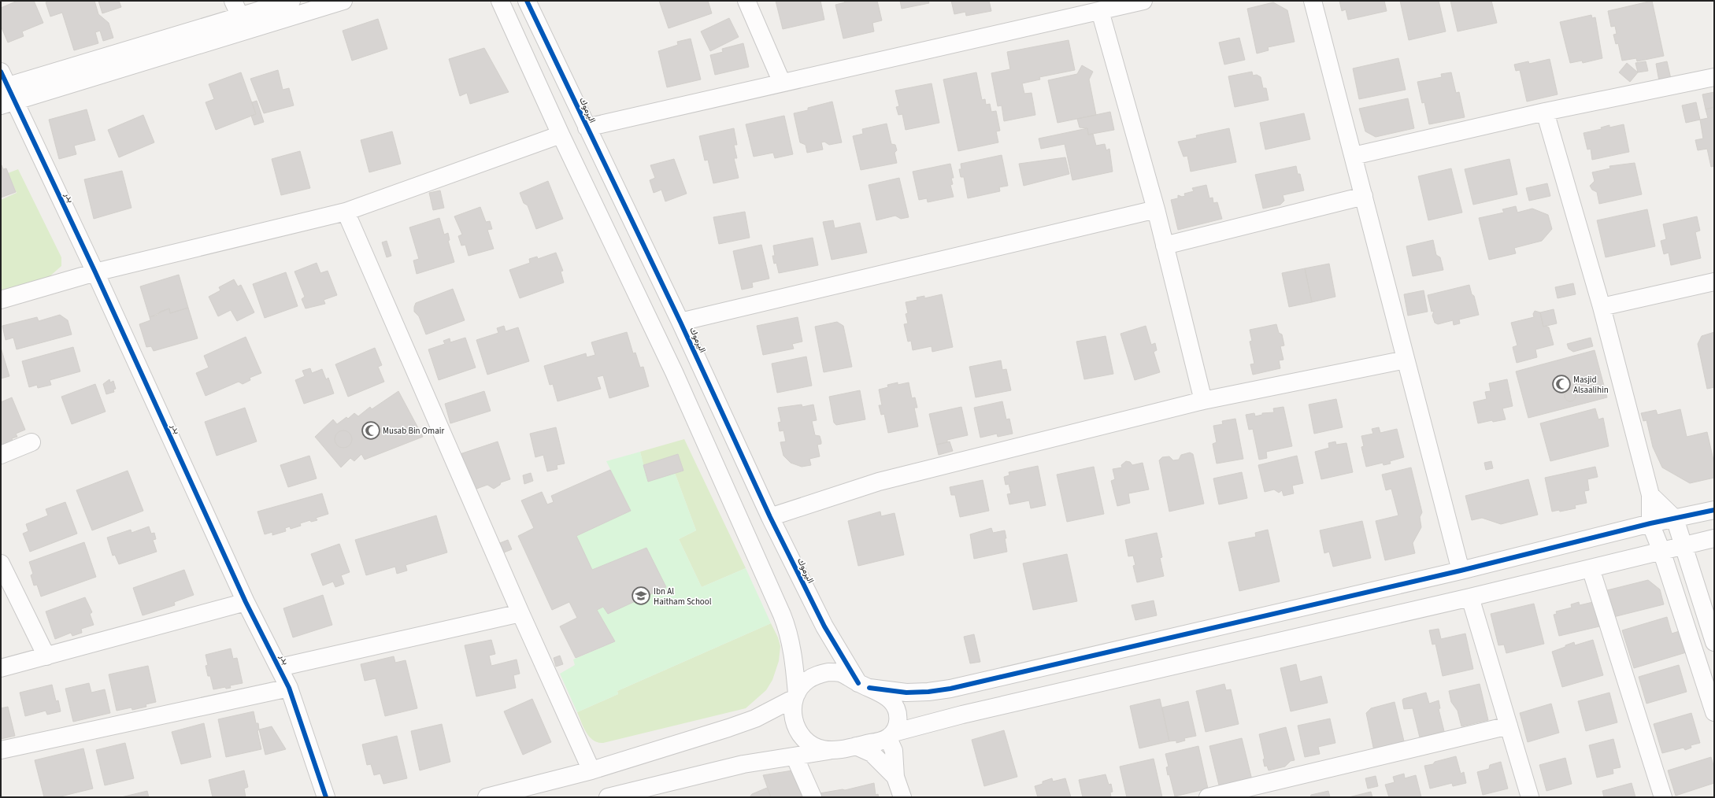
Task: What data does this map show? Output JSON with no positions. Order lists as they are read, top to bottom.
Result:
{
  "streets": {
    "street": ["اليرموك", "بدر"]
  },
  "places": {
    "mosque": ["Masjid Alsaalihin", "Musab Bin Omair"],
    "school or university": ["Ibn Al Haitham School"]
  }
}
